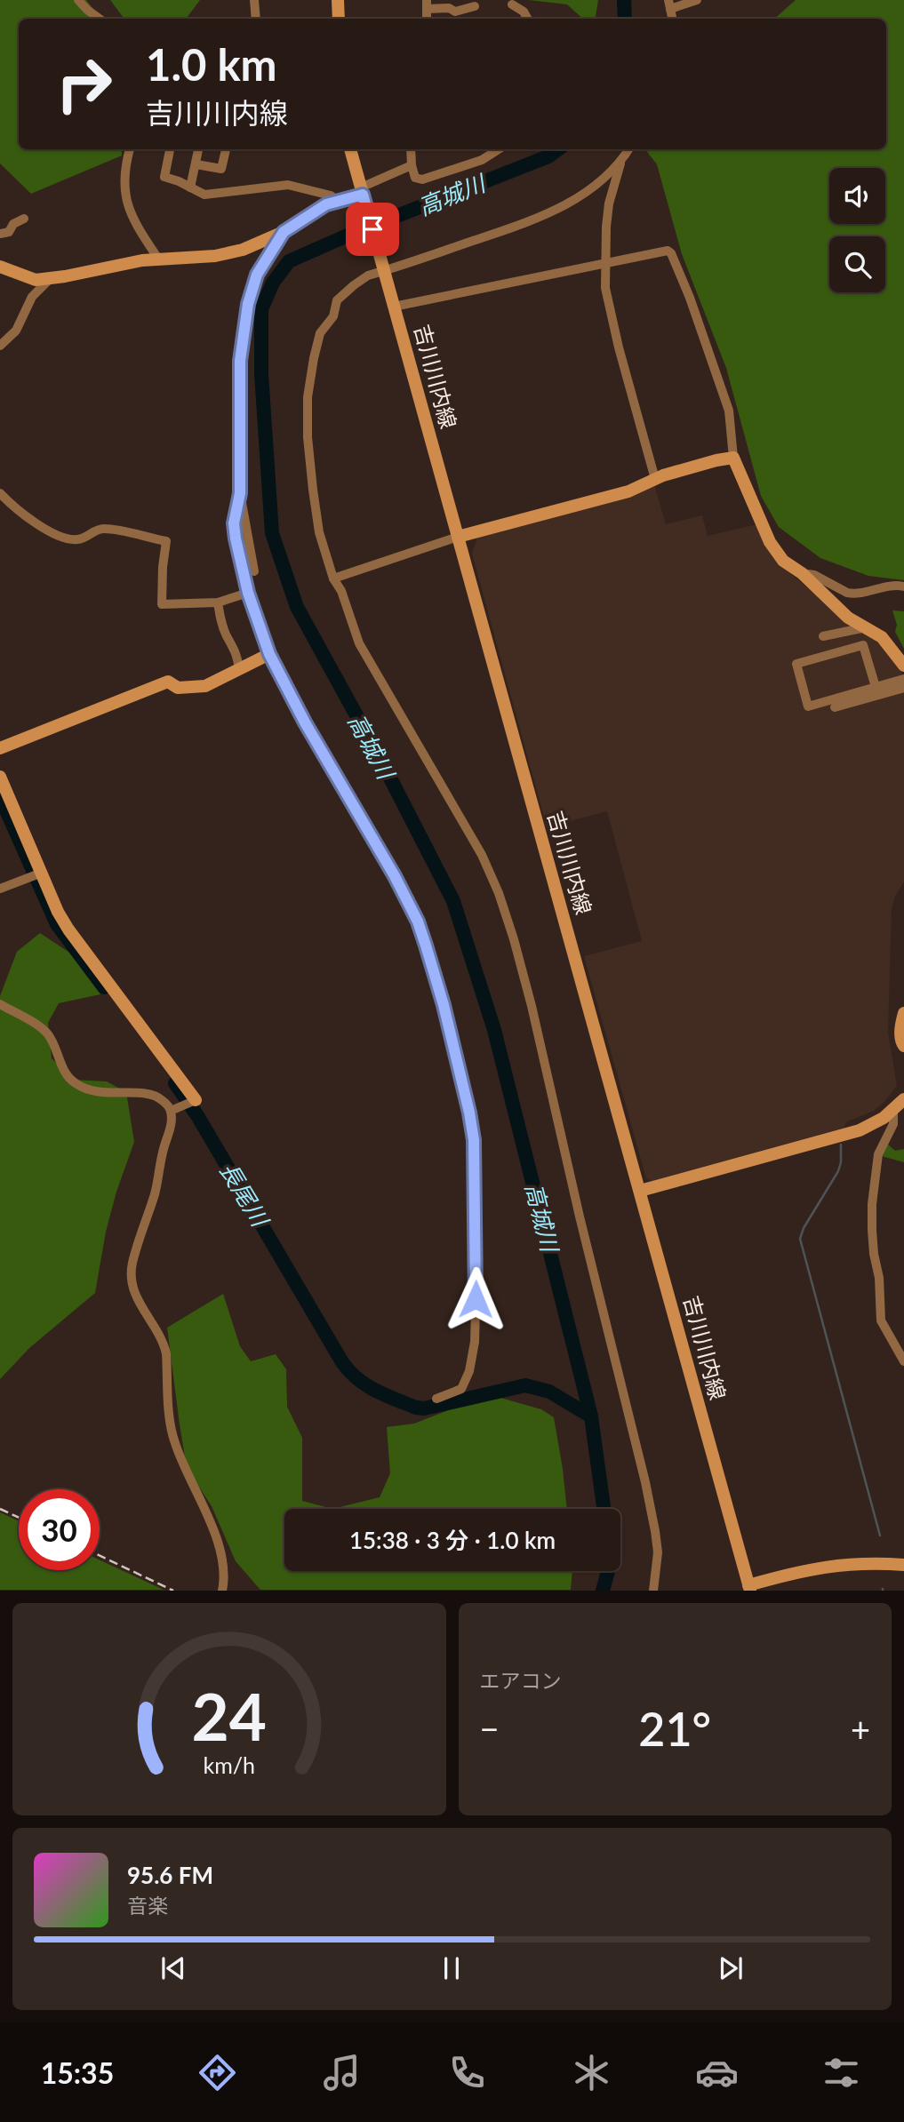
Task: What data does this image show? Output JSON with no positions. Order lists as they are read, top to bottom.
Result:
{
  "streets": {
    "street": ["吉川川内線"]
  },
  "water": ["高城川", "長尾川"],
  "page": {
    "turn": ["1.0 km", "吉川川内線"],
    "limit": "30",
    "trip": "15:38 · 3 分 · 1.0 km",
    "tile": "エアコン",
    "heat": ["−", "21°", "+"],
    "song": ["95.6 FM", "音楽"],
    "tabs": "15:35",
    "gauge": ["24", "km/h"]
  }
}
